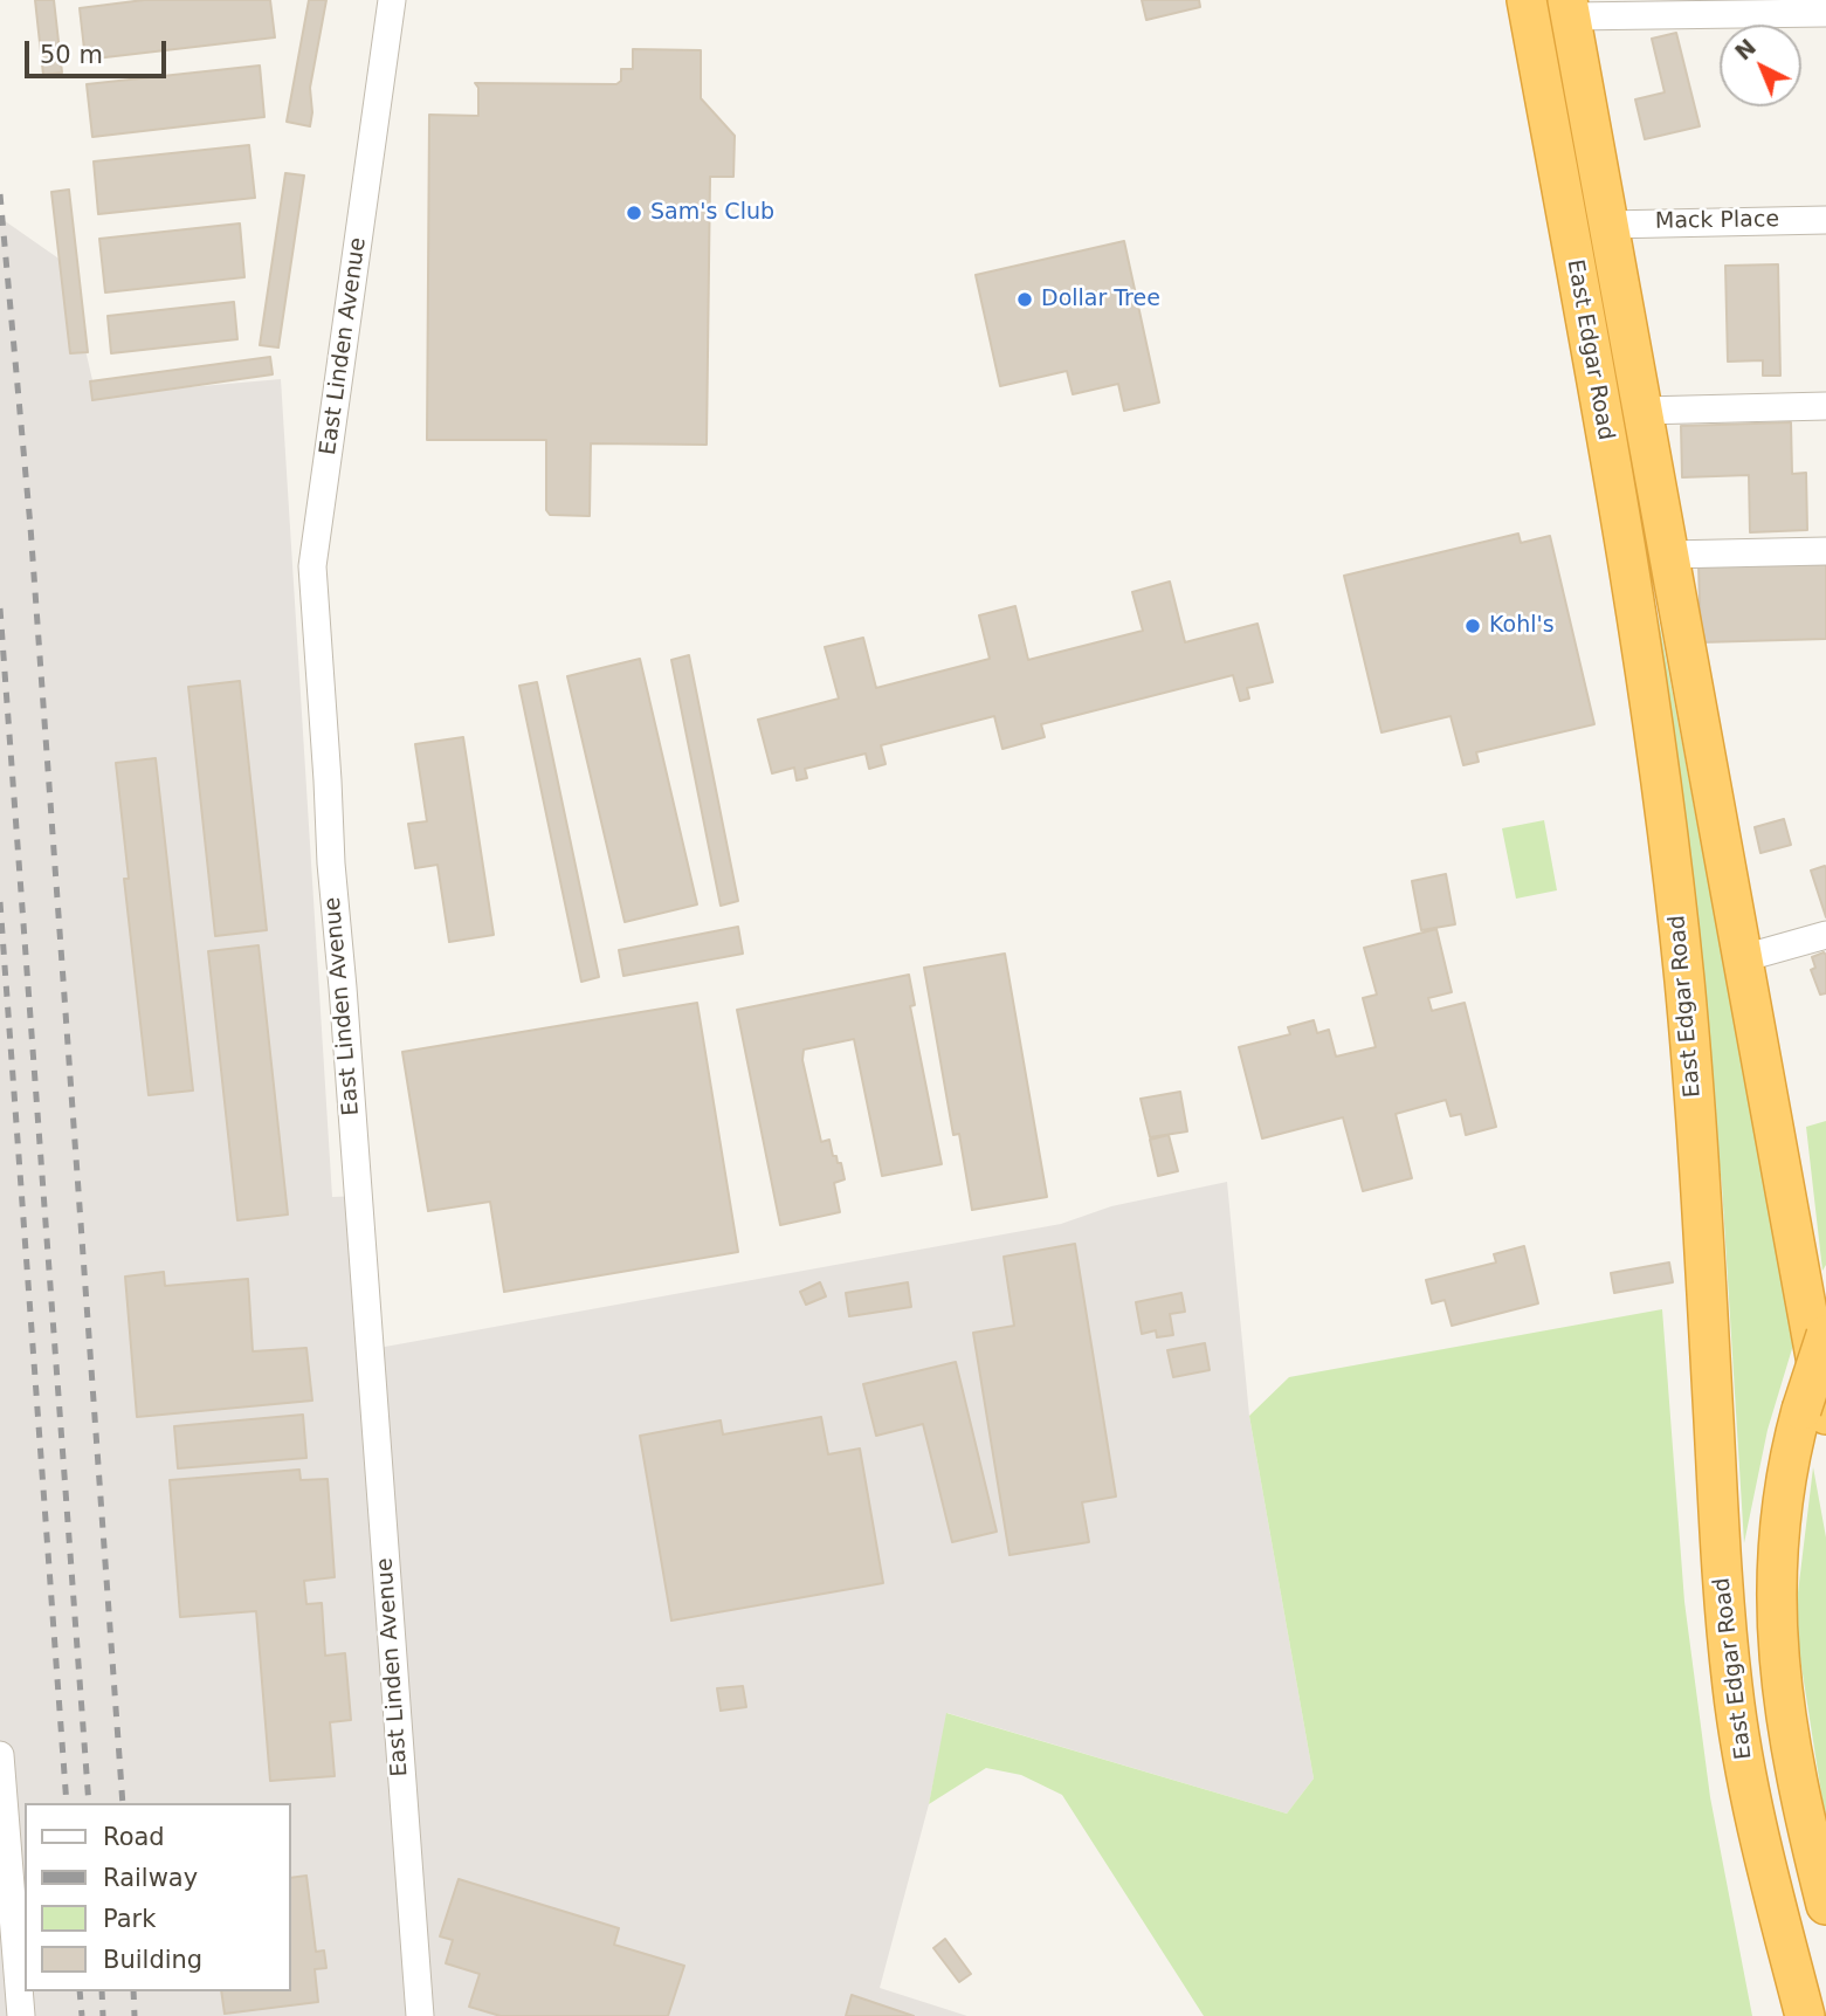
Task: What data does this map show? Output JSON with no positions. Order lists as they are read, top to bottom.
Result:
{
  "streets": {
    "highway": ["East Edgar Road"],
    "street": ["Mack Place", "East Linden Avenue"]
  },
  "crossings": [
    ["Mack Place", "East Edgar Road"]
  ],
  "places": ["Sam's Club", "Dollar Tree", "Kohl's"],
  "legend": [
    "Road",
    "Railway",
    "Park",
    "Building"
  ],
  "scale_bar": "50 m",
  "north": "top left"
}
